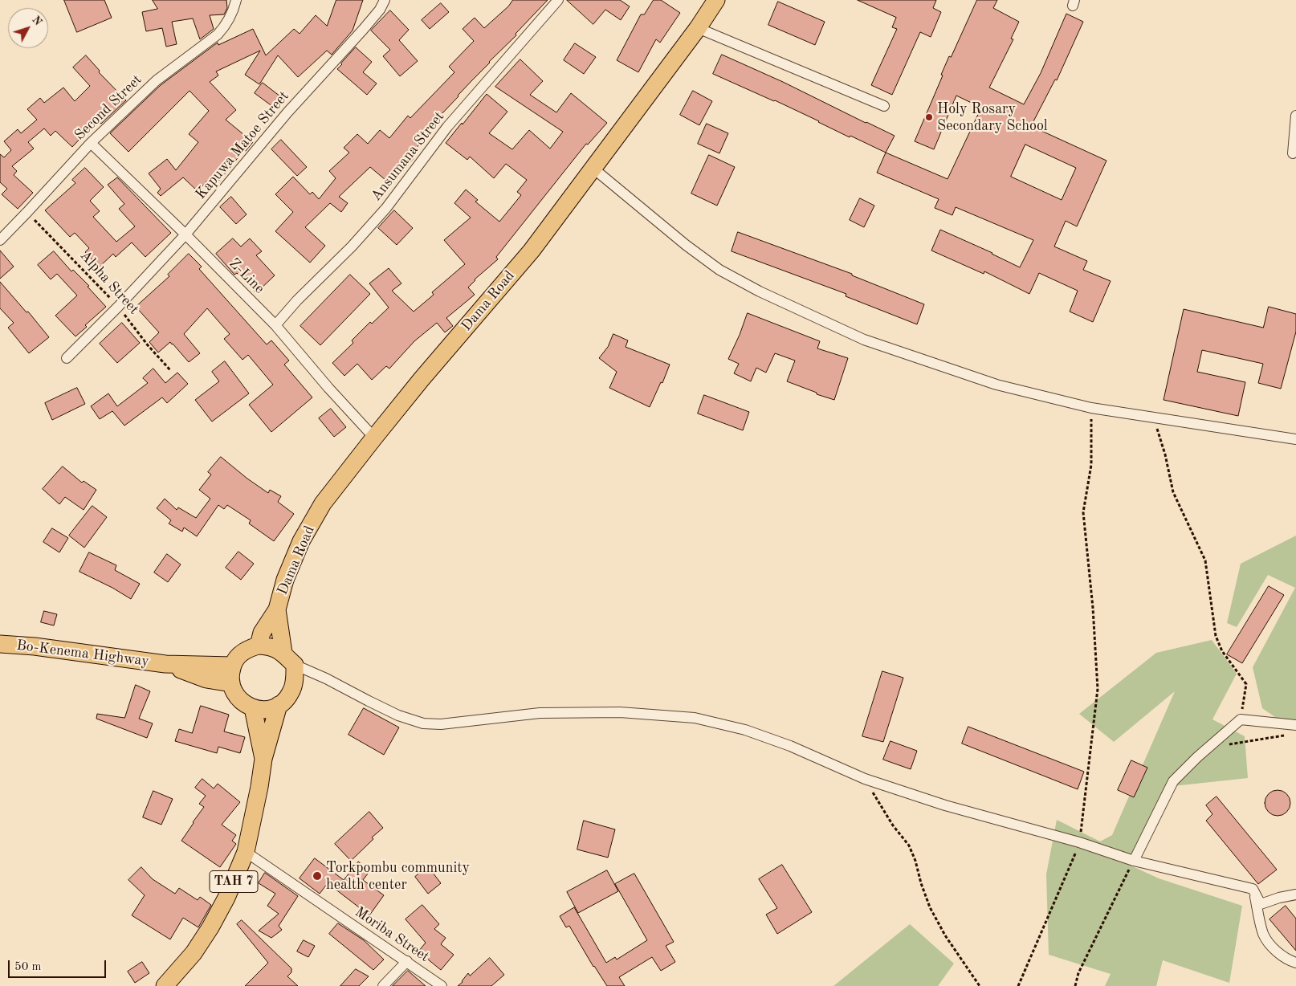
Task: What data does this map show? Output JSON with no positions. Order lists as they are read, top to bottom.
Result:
{
  "streets": {
    "highway": ["Dama Road", "Bo-Kenema Highway", "TAH 7"],
    "street": [
      "Second Street",
      "Kapuwa Matoe Street",
      "Ansumana Street",
      "Z-Line",
      "Moriba Street"
    ],
    "path": ["Alpha Street"]
  },
  "crossings": [
    ["Second Street", "Z-Line"],
    ["Second Street", "Alpha Street"],
    ["Kapuwa Matoe Street", "Z-Line"],
    ["Kapuwa Matoe Street", "Alpha Street"],
    ["Ansumana Street", "Z-Line"],
    ["Z-Line", "Dama Road"],
    ["Bo-Kenema Highway", "TAH 7"],
    ["TAH 7", "Moriba Street"]
  ],
  "places": ["Holy Rosary Secondary School", "Torkpombu community health center"],
  "scale_bar": "50 m",
  "north": "top right"
}
